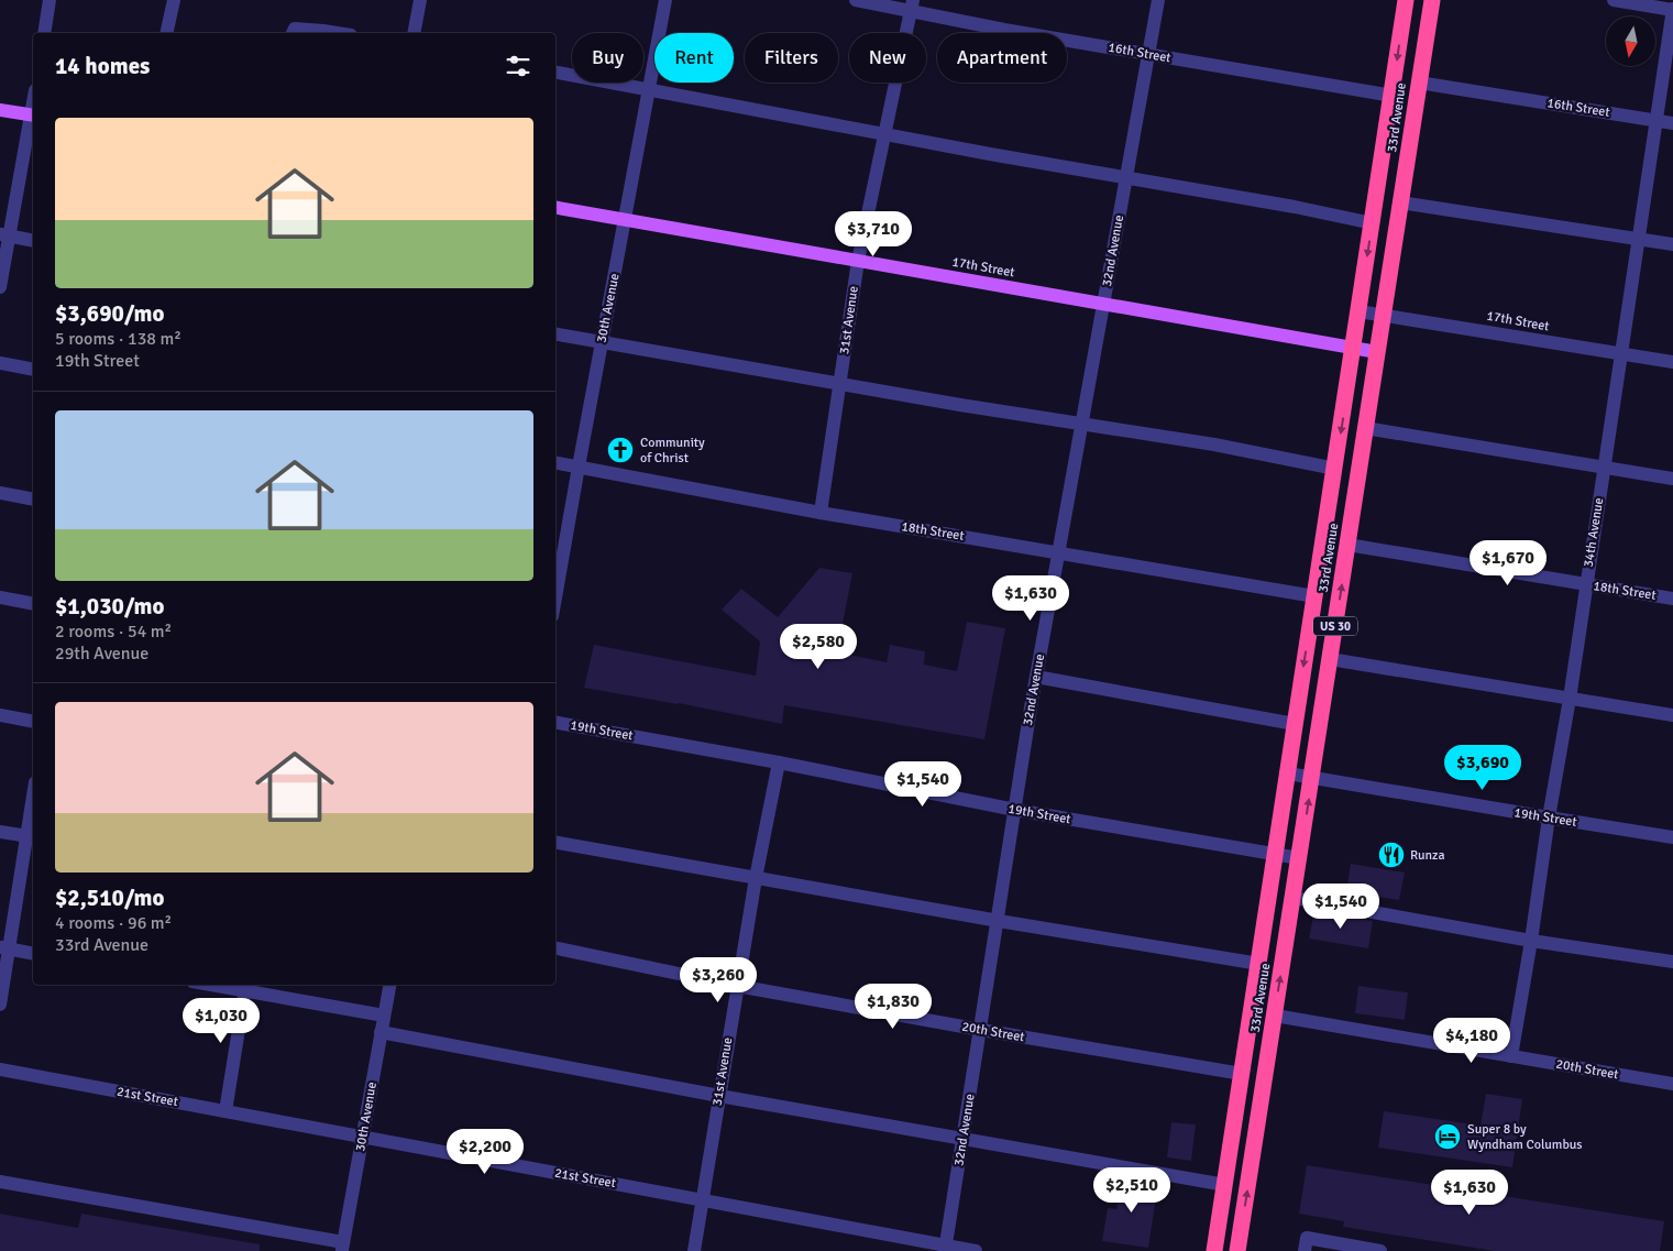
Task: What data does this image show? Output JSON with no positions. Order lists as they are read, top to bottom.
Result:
{
  "streets": {
    "highway": ["33rd Avenue", "US 30"],
    "main road": ["17th Street"],
    "street": [
      "16th Street",
      "32nd Avenue",
      "30th Avenue",
      "31st Avenue",
      "18th Street",
      "34th Avenue",
      "19th Street",
      "20th Street",
      "21st Street"
    ]
  },
  "crossings": [
    ["16th Street", "33rd Avenue"],
    ["16th Street", "32nd Avenue"],
    ["16th Street", "31st Avenue"],
    ["16th Street", "34th Avenue"],
    ["33rd Avenue", "17th Street"],
    ["33rd Avenue", "18th Street"],
    ["33rd Avenue", "19th Street"],
    ["33rd Avenue", "20th Street"],
    ["32nd Avenue", "17th Street"],
    ["32nd Avenue", "18th Street"],
    ["32nd Avenue", "19th Street"],
    ["32nd Avenue", "20th Street"],
    ["32nd Avenue", "21st Street"],
    ["17th Street", "30th Avenue"],
    ["17th Street", "31st Avenue"],
    ["17th Street", "34th Avenue"],
    ["30th Avenue", "18th Street"],
    ["30th Avenue", "21st Street"],
    ["31st Avenue", "18th Street"],
    ["31st Avenue", "19th Street"],
    ["31st Avenue", "20th Street"],
    ["31st Avenue", "21st Street"],
    ["18th Street", "34th Avenue"],
    ["34th Avenue", "19th Street"],
    ["34th Avenue", "20th Street"]
  ],
  "places": {
    "church": ["Community of Christ"],
    "restaurant": ["Runza"],
    "hotel": ["Super 8 by Wyndham Columbus"]
  },
  "north": "bottom",
  "page": {
    "chip": [
      "Buy",
      "Rent",
      "Filters",
      "New",
      "Apartment"
    ],
    "heading": "14 homes",
    "list": [
      {
        "name": "$3,690/mo",
        "note": "5 rooms · 138 m² · 19th Street"
      },
      {
        "name": "$1,030/mo",
        "note": "2 rooms · 54 m² · 29th Avenue"
      },
      {
        "name": "$2,510/mo",
        "note": "4 rooms · 96 m² · 33rd Avenue"
      }
    ],
    "price": [
      "$3,710",
      "$1,670",
      "$1,630",
      "$2,580",
      "$3,690",
      "$1,540",
      "$1,540",
      "$3,260",
      "$1,830",
      "$1,030",
      "$4,180",
      "$2,200",
      "$2,510",
      "$1,630"
    ]
  }
}
